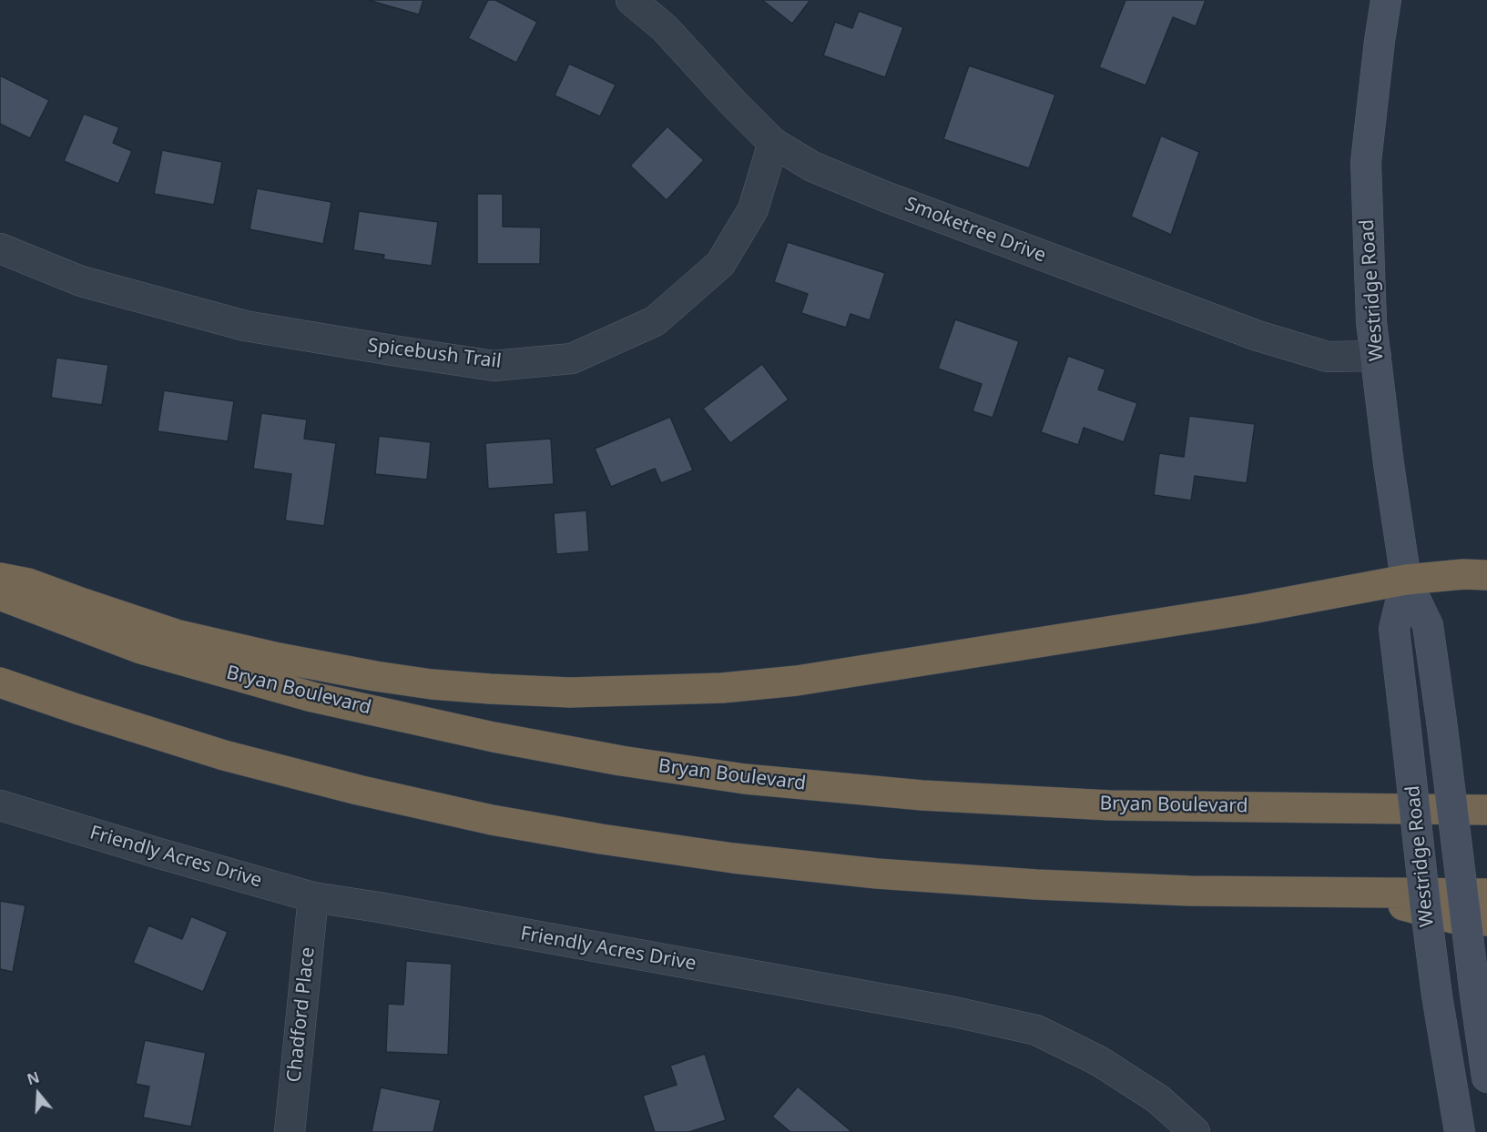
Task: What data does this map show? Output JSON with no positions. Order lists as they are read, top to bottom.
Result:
{
  "streets": {
    "highway": ["Bryan Boulevard"],
    "main road": ["Westridge Road"],
    "street": [
      "Smoketree Drive",
      "Spicebush Trail",
      "Friendly Acres Drive",
      "Chadford Place"
    ]
  },
  "crossings": [
    ["Smoketree Drive", "Westridge Road"],
    ["Smoketree Drive", "Spicebush Trail"],
    ["Friendly Acres Drive", "Chadford Place"]
  ],
  "north": "top"
}
